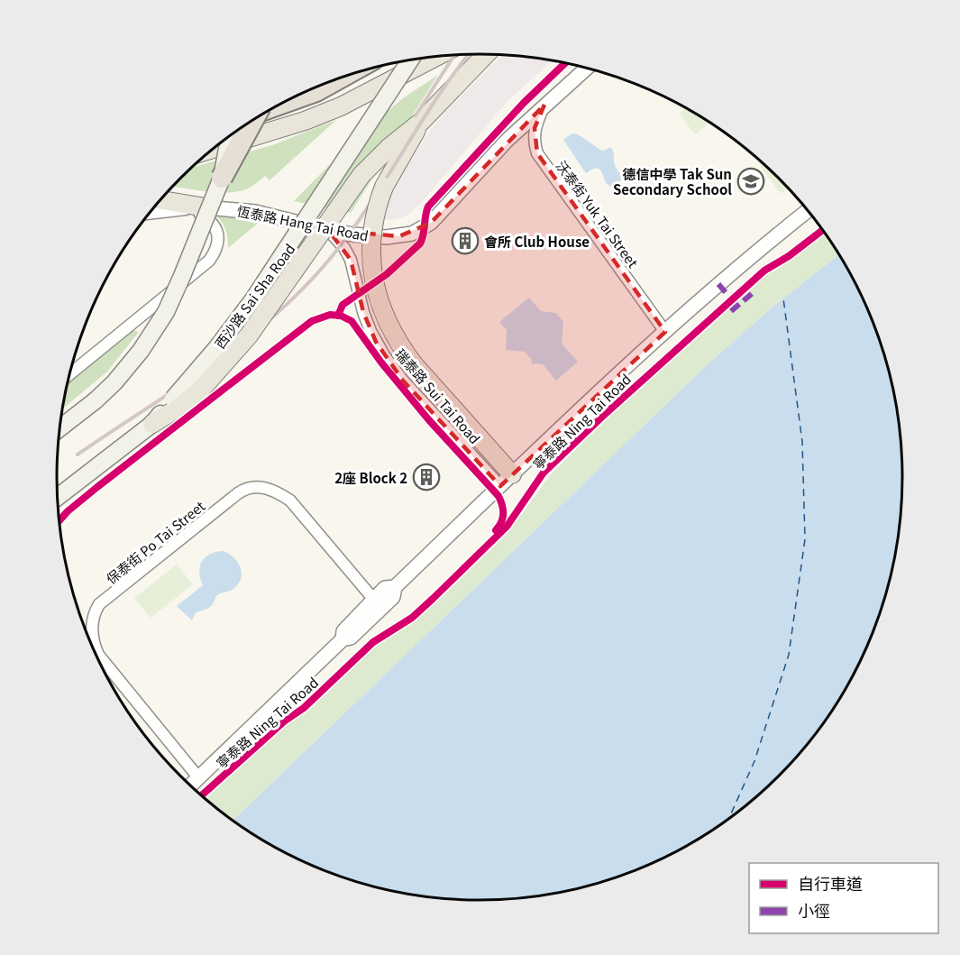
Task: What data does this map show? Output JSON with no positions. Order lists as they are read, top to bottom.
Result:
{
  "streets": {
    "main road": ["西沙路 Sai Sha Road"],
    "street": [
      "沃泰街 Yuk Tai Street",
      "恆泰路 Hang Tai Road",
      "瑞泰路 Sui Tai Road",
      "寧泰路 Ning Tai Road",
      "保泰街 Po Tai Street"
    ]
  },
  "crossings": [
    ["沃泰街 Yuk Tai Street", "恆泰路 Hang Tai Road"],
    ["沃泰街 Yuk Tai Street", "寧泰路 Ning Tai Road"],
    ["恆泰路 Hang Tai Road", "瑞泰路 Sui Tai Road"],
    ["瑞泰路 Sui Tai Road", "寧泰路 Ning Tai Road"],
    ["寧泰路 Ning Tai Road", "保泰街 Po Tai Street"]
  ],
  "places": {
    "school or university": ["德信中學 Tak Sun Secondary School"],
    "building": ["會所 Club House", "2座 Block 2"]
  },
  "legend": ["自行車道", "小徑"]
}
